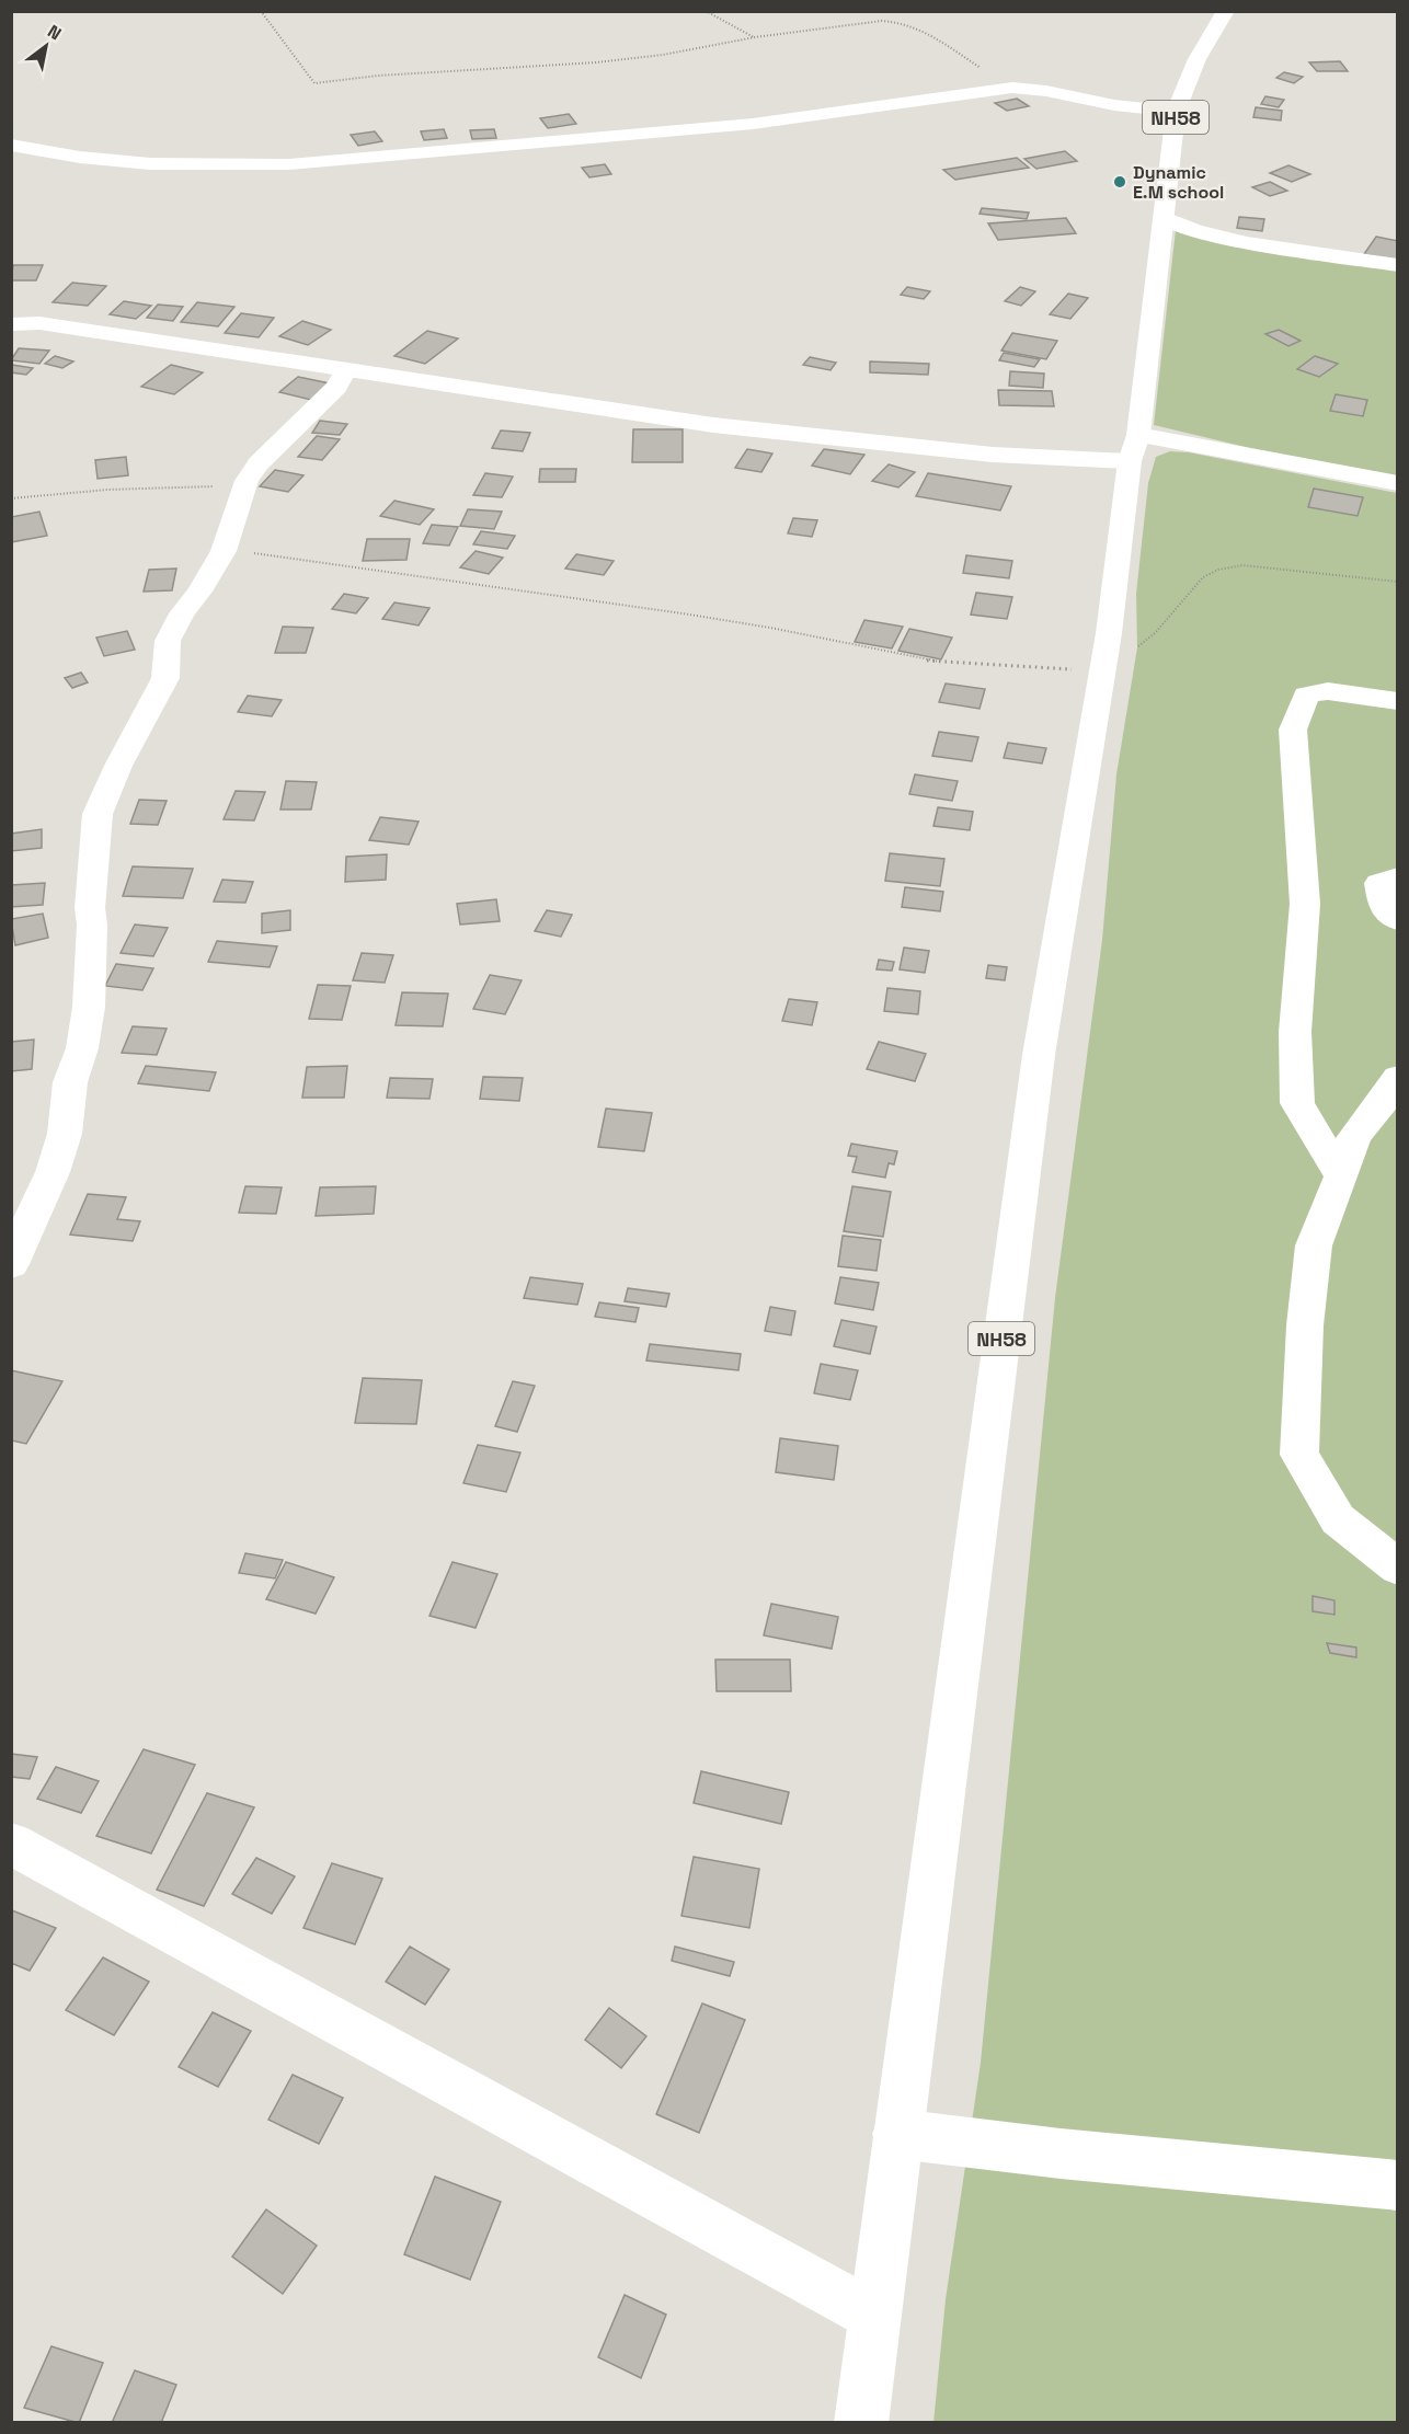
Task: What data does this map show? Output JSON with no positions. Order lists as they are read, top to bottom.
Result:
{
  "streets": {
    "street": ["NH58"]
  },
  "places": ["Dynamic E.M school"],
  "north": "top right"
}
